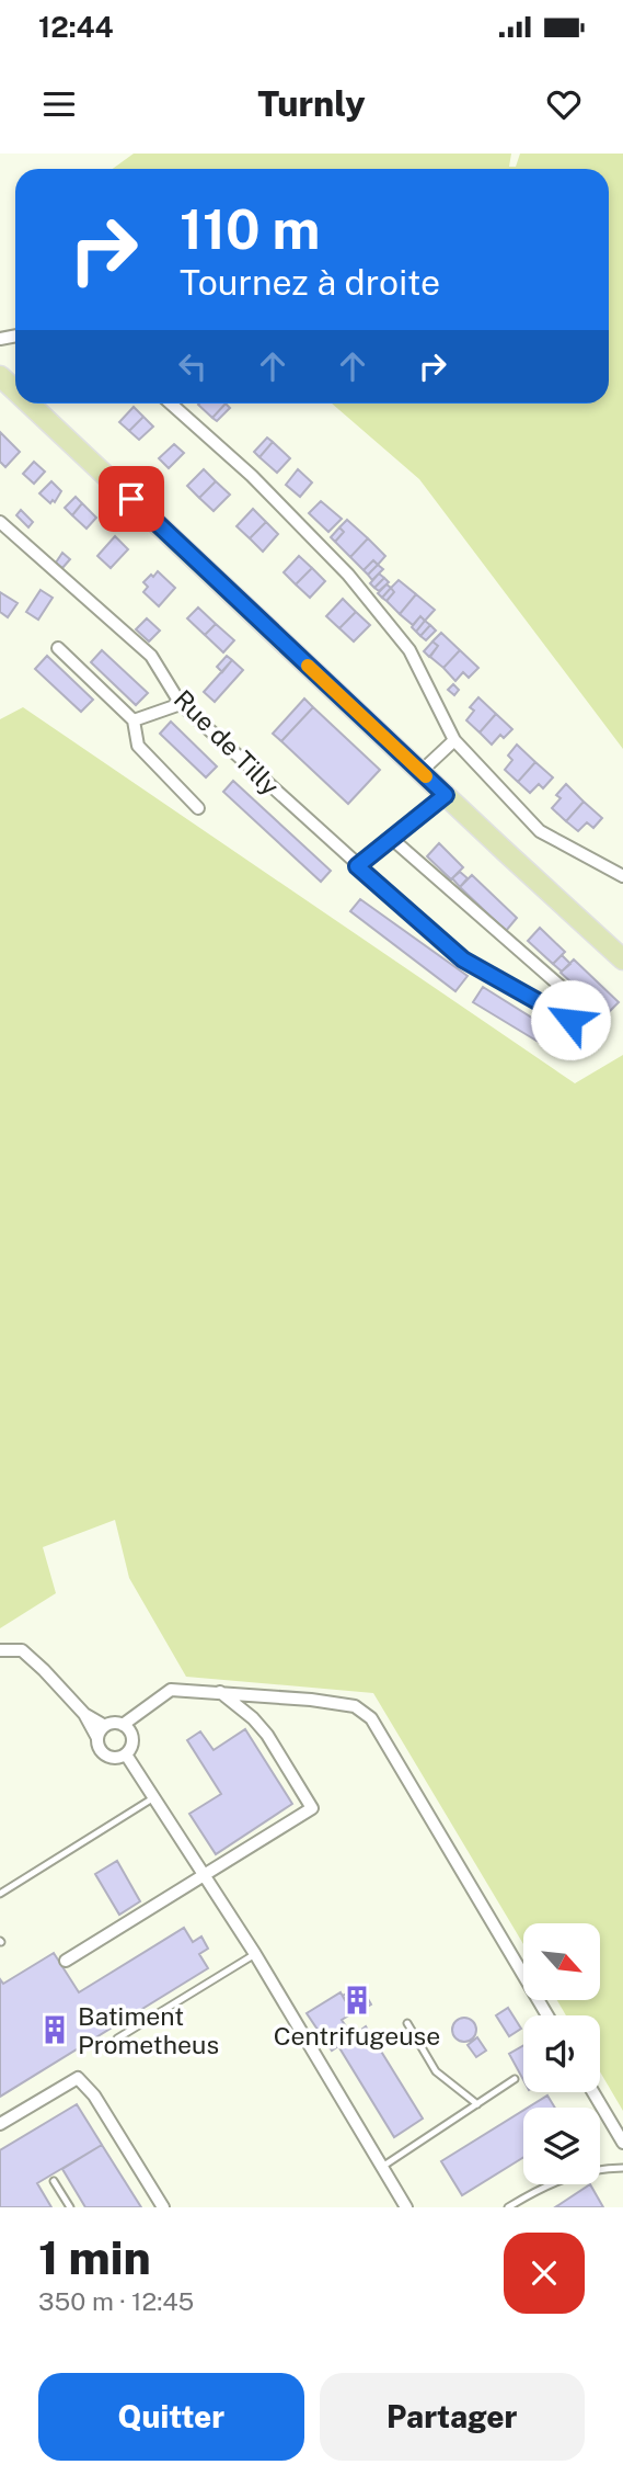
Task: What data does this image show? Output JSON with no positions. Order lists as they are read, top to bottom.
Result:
{
  "streets": {
    "street": ["Rue de Tilly"]
  },
  "places": {
    "building": ["Centrifugeuse", "Batiment Prometheus"]
  },
  "north": "bottom right",
  "page": {
    "status": "12:44",
    "header": "Turnly",
    "turn": ["110 m", "Tournez à droite"],
    "heading": ["1 min", "350 m · 12:45"],
    "buttons": ["Quitter", "Partager"]
  }
}
